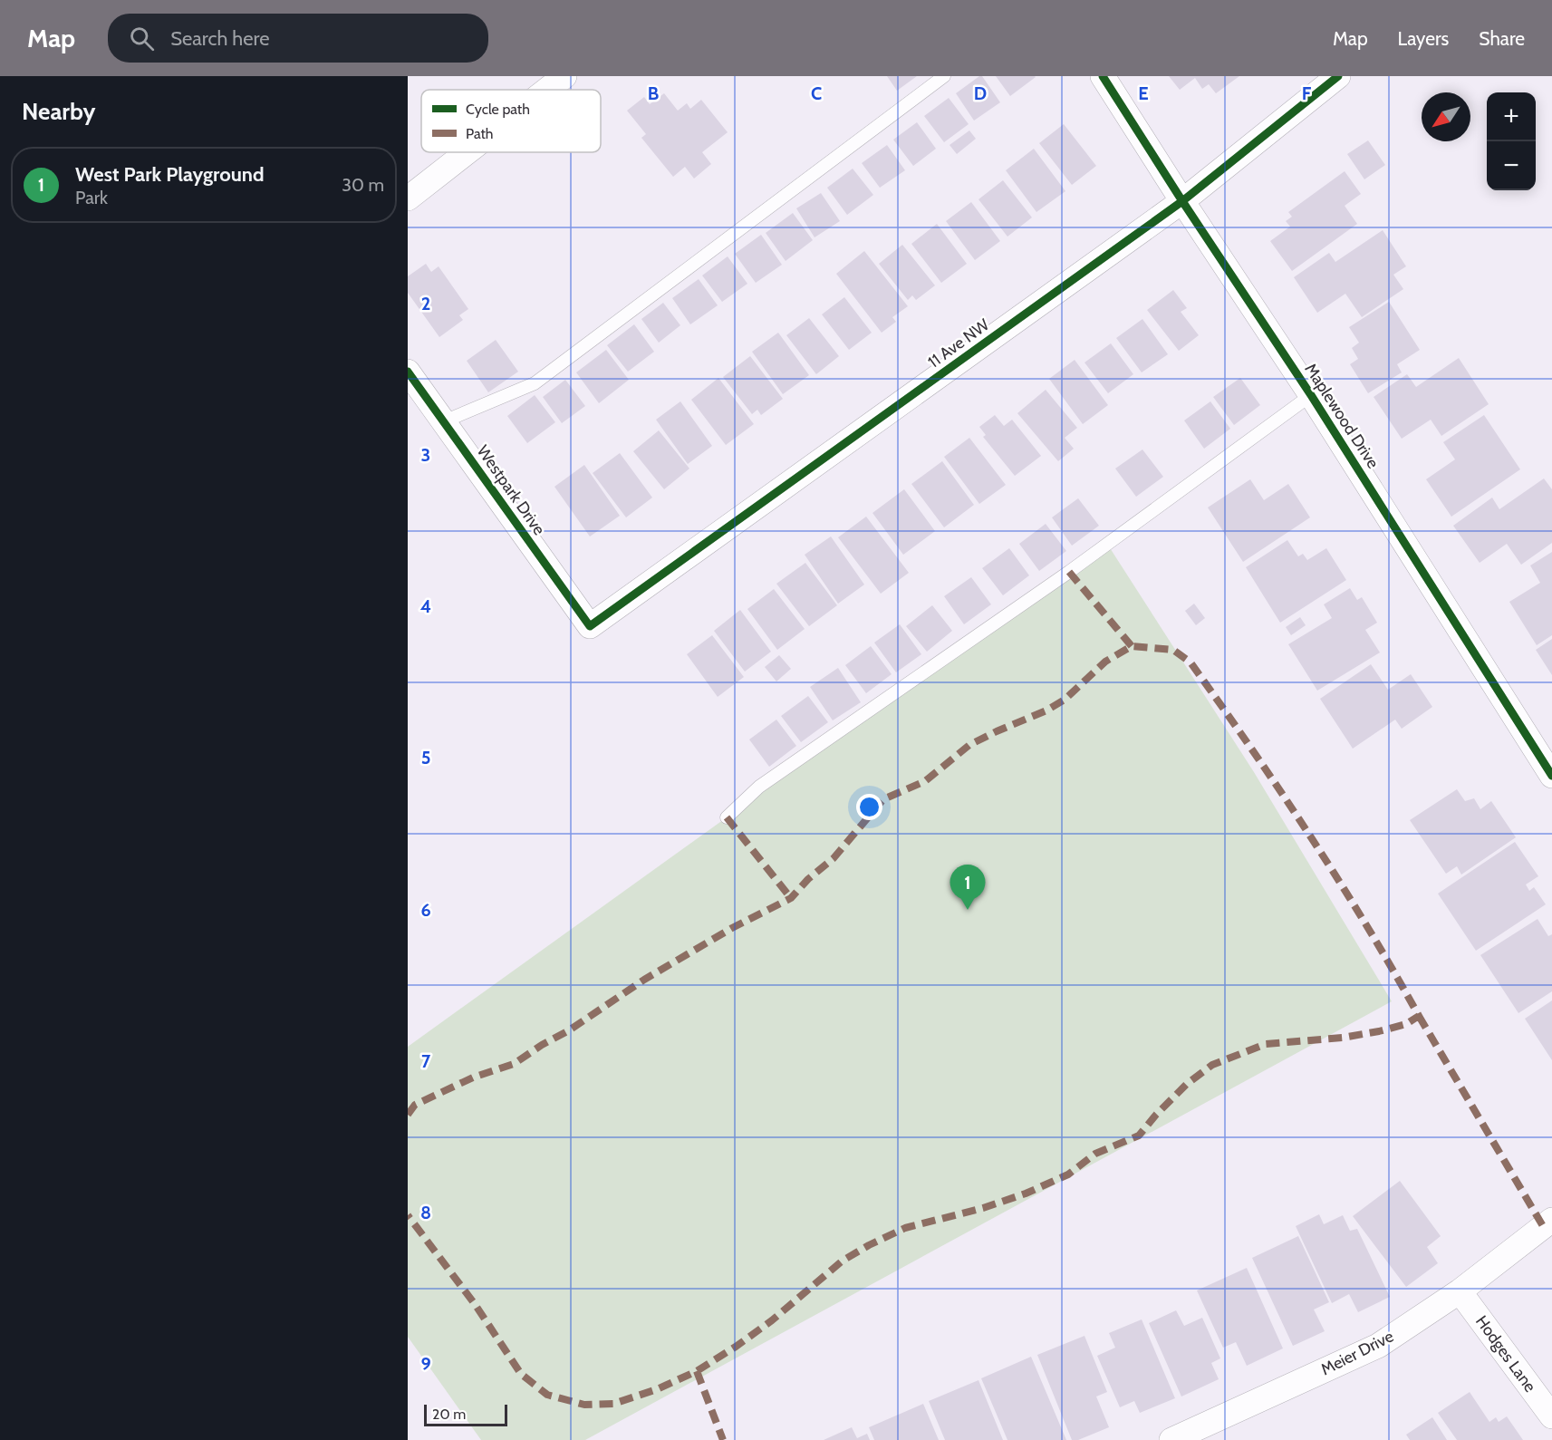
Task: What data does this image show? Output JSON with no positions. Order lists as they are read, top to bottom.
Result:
{
  "streets": {
    "street": [
      "11 Ave NW",
      "Maplewood Drive",
      "Westpark Drive",
      "Meier Drive",
      "Hodges Lane"
    ]
  },
  "crossings": [
    ["11 Ave NW", "Maplewood Drive"],
    ["11 Ave NW", "Westpark Drive"],
    ["Meier Drive", "Hodges Lane"]
  ],
  "legend": ["Cycle path", "Path"],
  "scale_bar": "20 m",
  "north": "bottom left",
  "page": {
    "header": "Map",
    "search": "Search here",
    "nav": ["Map", "Layers", "Share"],
    "heading": "Nearby",
    "map_buttons": ["+", "−"],
    "list": [
      {
        "mark": "1",
        "name": "West Park Playground",
        "note": "Park",
        "value": "30 m"
      }
    ],
    "pins": "1",
    "scale": "20 m"
  },
  "grid": {
    "columns": [
      "B",
      "C",
      "D",
      "E",
      "F"
    ],
    "rows": [
      "2",
      "3",
      "4",
      "5",
      "6",
      "7",
      "8",
      "9"
    ]
  }
}
